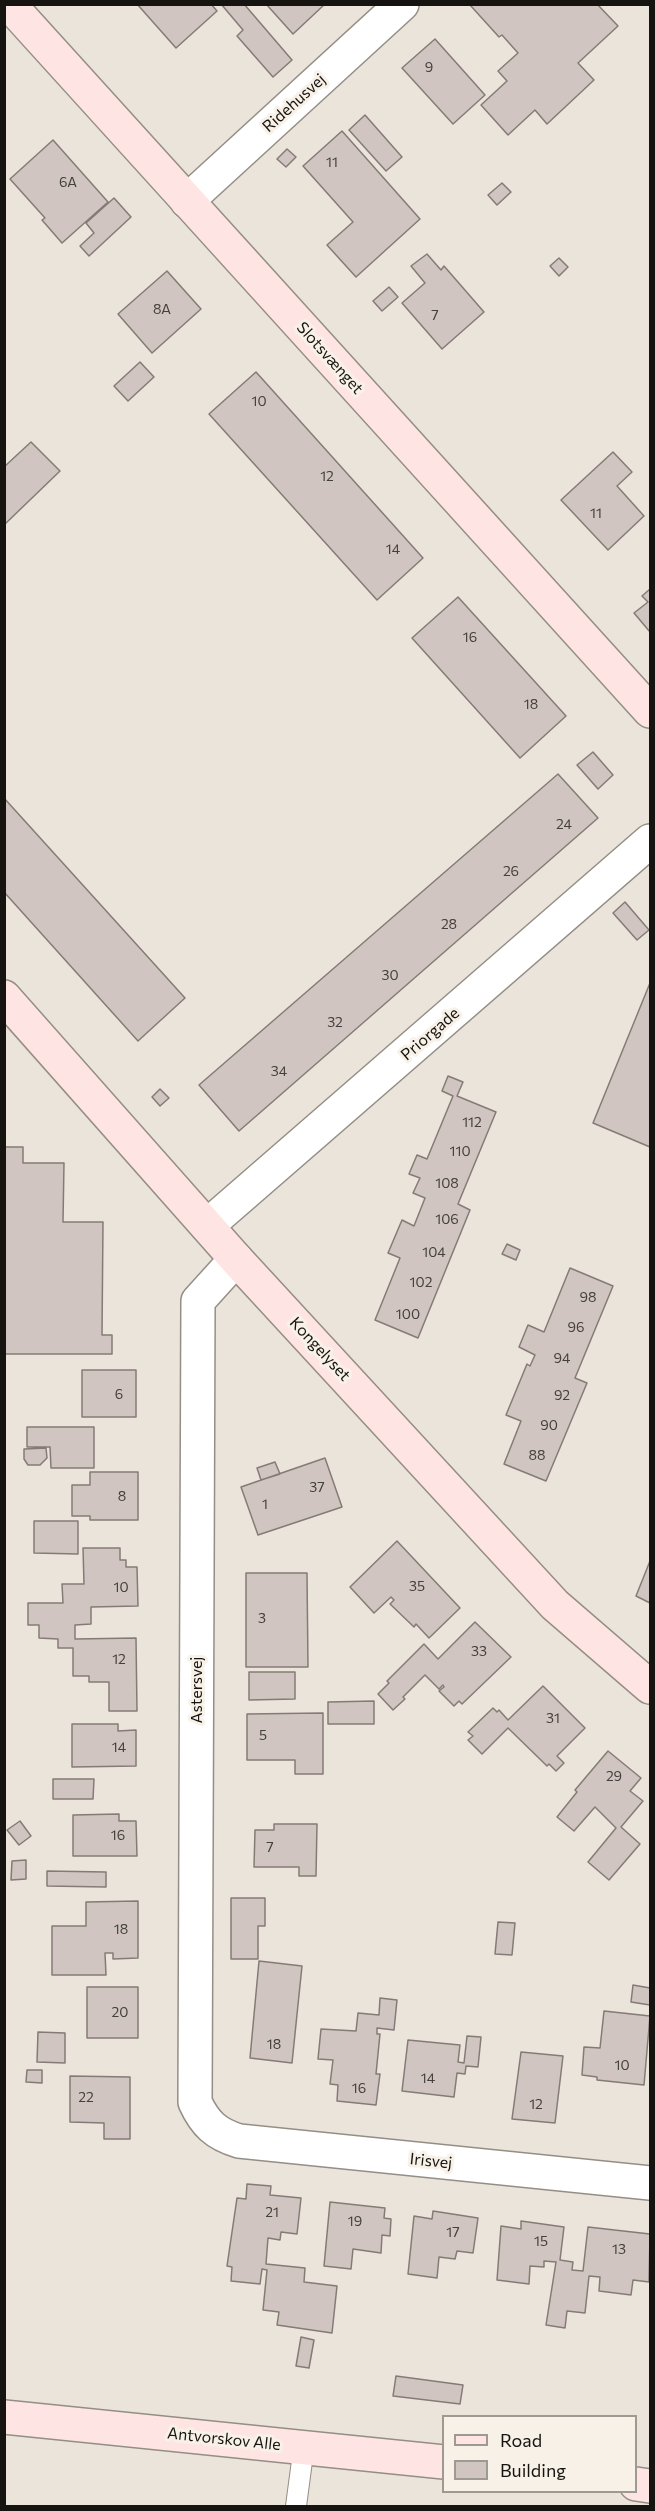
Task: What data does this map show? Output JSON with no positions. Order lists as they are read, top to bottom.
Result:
{
  "streets": {
    "street": [
      "Ridehusvej",
      "Slotsvænget",
      "Priorgade",
      "Kongelyset",
      "Astersvej",
      "Irisvej",
      "Antvorskov Alle"
    ]
  },
  "crossings": [
    ["Ridehusvej", "Slotsvænget"],
    ["Priorgade", "Kongelyset"],
    ["Kongelyset", "Astersvej"],
    ["Astersvej", "Irisvej"]
  ],
  "house_numbers": [
    "9",
    "11",
    "6A",
    "8A",
    "7",
    "10",
    "12",
    "11",
    "14",
    "16",
    "18",
    "24",
    "26",
    "28",
    "30",
    "32",
    "34",
    "112",
    "110",
    "108",
    "106",
    "104",
    "102",
    "98",
    "100",
    "96",
    "94",
    "6",
    "92",
    "90",
    "88",
    "37",
    "8",
    "1",
    "35",
    "10",
    "3",
    "33",
    "12",
    "31",
    "5",
    "14",
    "29",
    "16",
    "7",
    "18",
    "20",
    "18",
    "10",
    "14",
    "16",
    "22",
    "12",
    "21",
    "19",
    "17",
    "15",
    "13"
  ],
  "legend": ["Road", "Building"]
}
